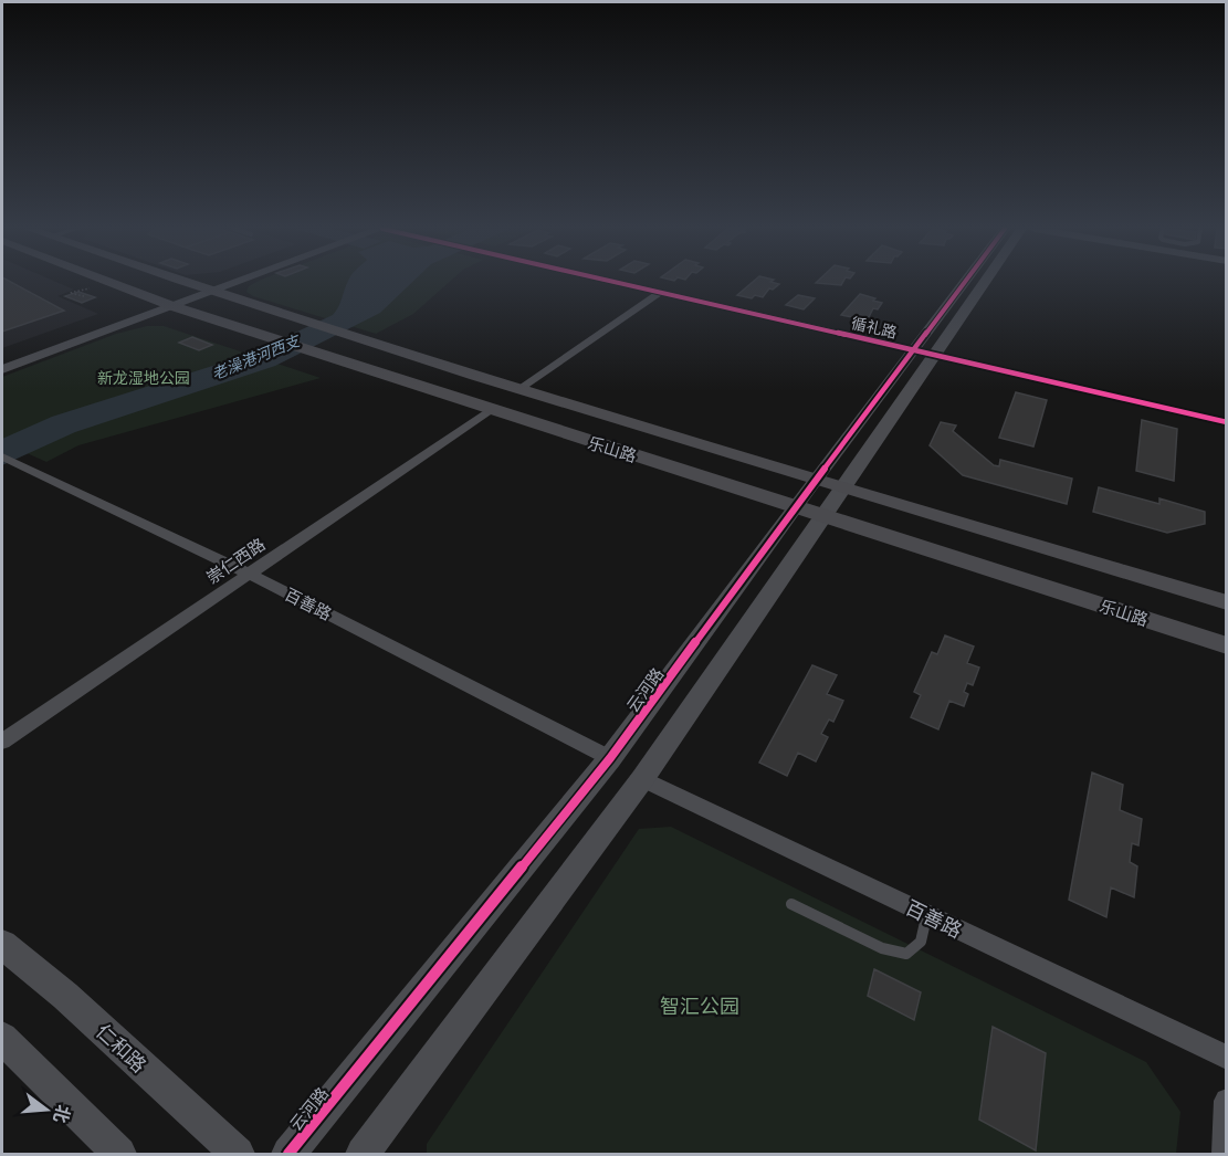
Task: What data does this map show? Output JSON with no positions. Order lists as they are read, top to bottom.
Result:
{
  "streets": {
    "main road": ["乐山路"],
    "street": [
      "循礼路",
      "崇仁西路",
      "百善路",
      "云河路",
      "仁和路"
    ]
  },
  "crossings": [
    ["循礼路", "云河路"],
    ["乐山路", "崇仁西路"],
    ["乐山路", "云河路"],
    ["崇仁西路", "百善路"],
    ["百善路", "云河路"]
  ],
  "water": ["老澡港河西支"],
  "parks": ["新龙湿地公园", "智汇公园"],
  "north": "right"
}
